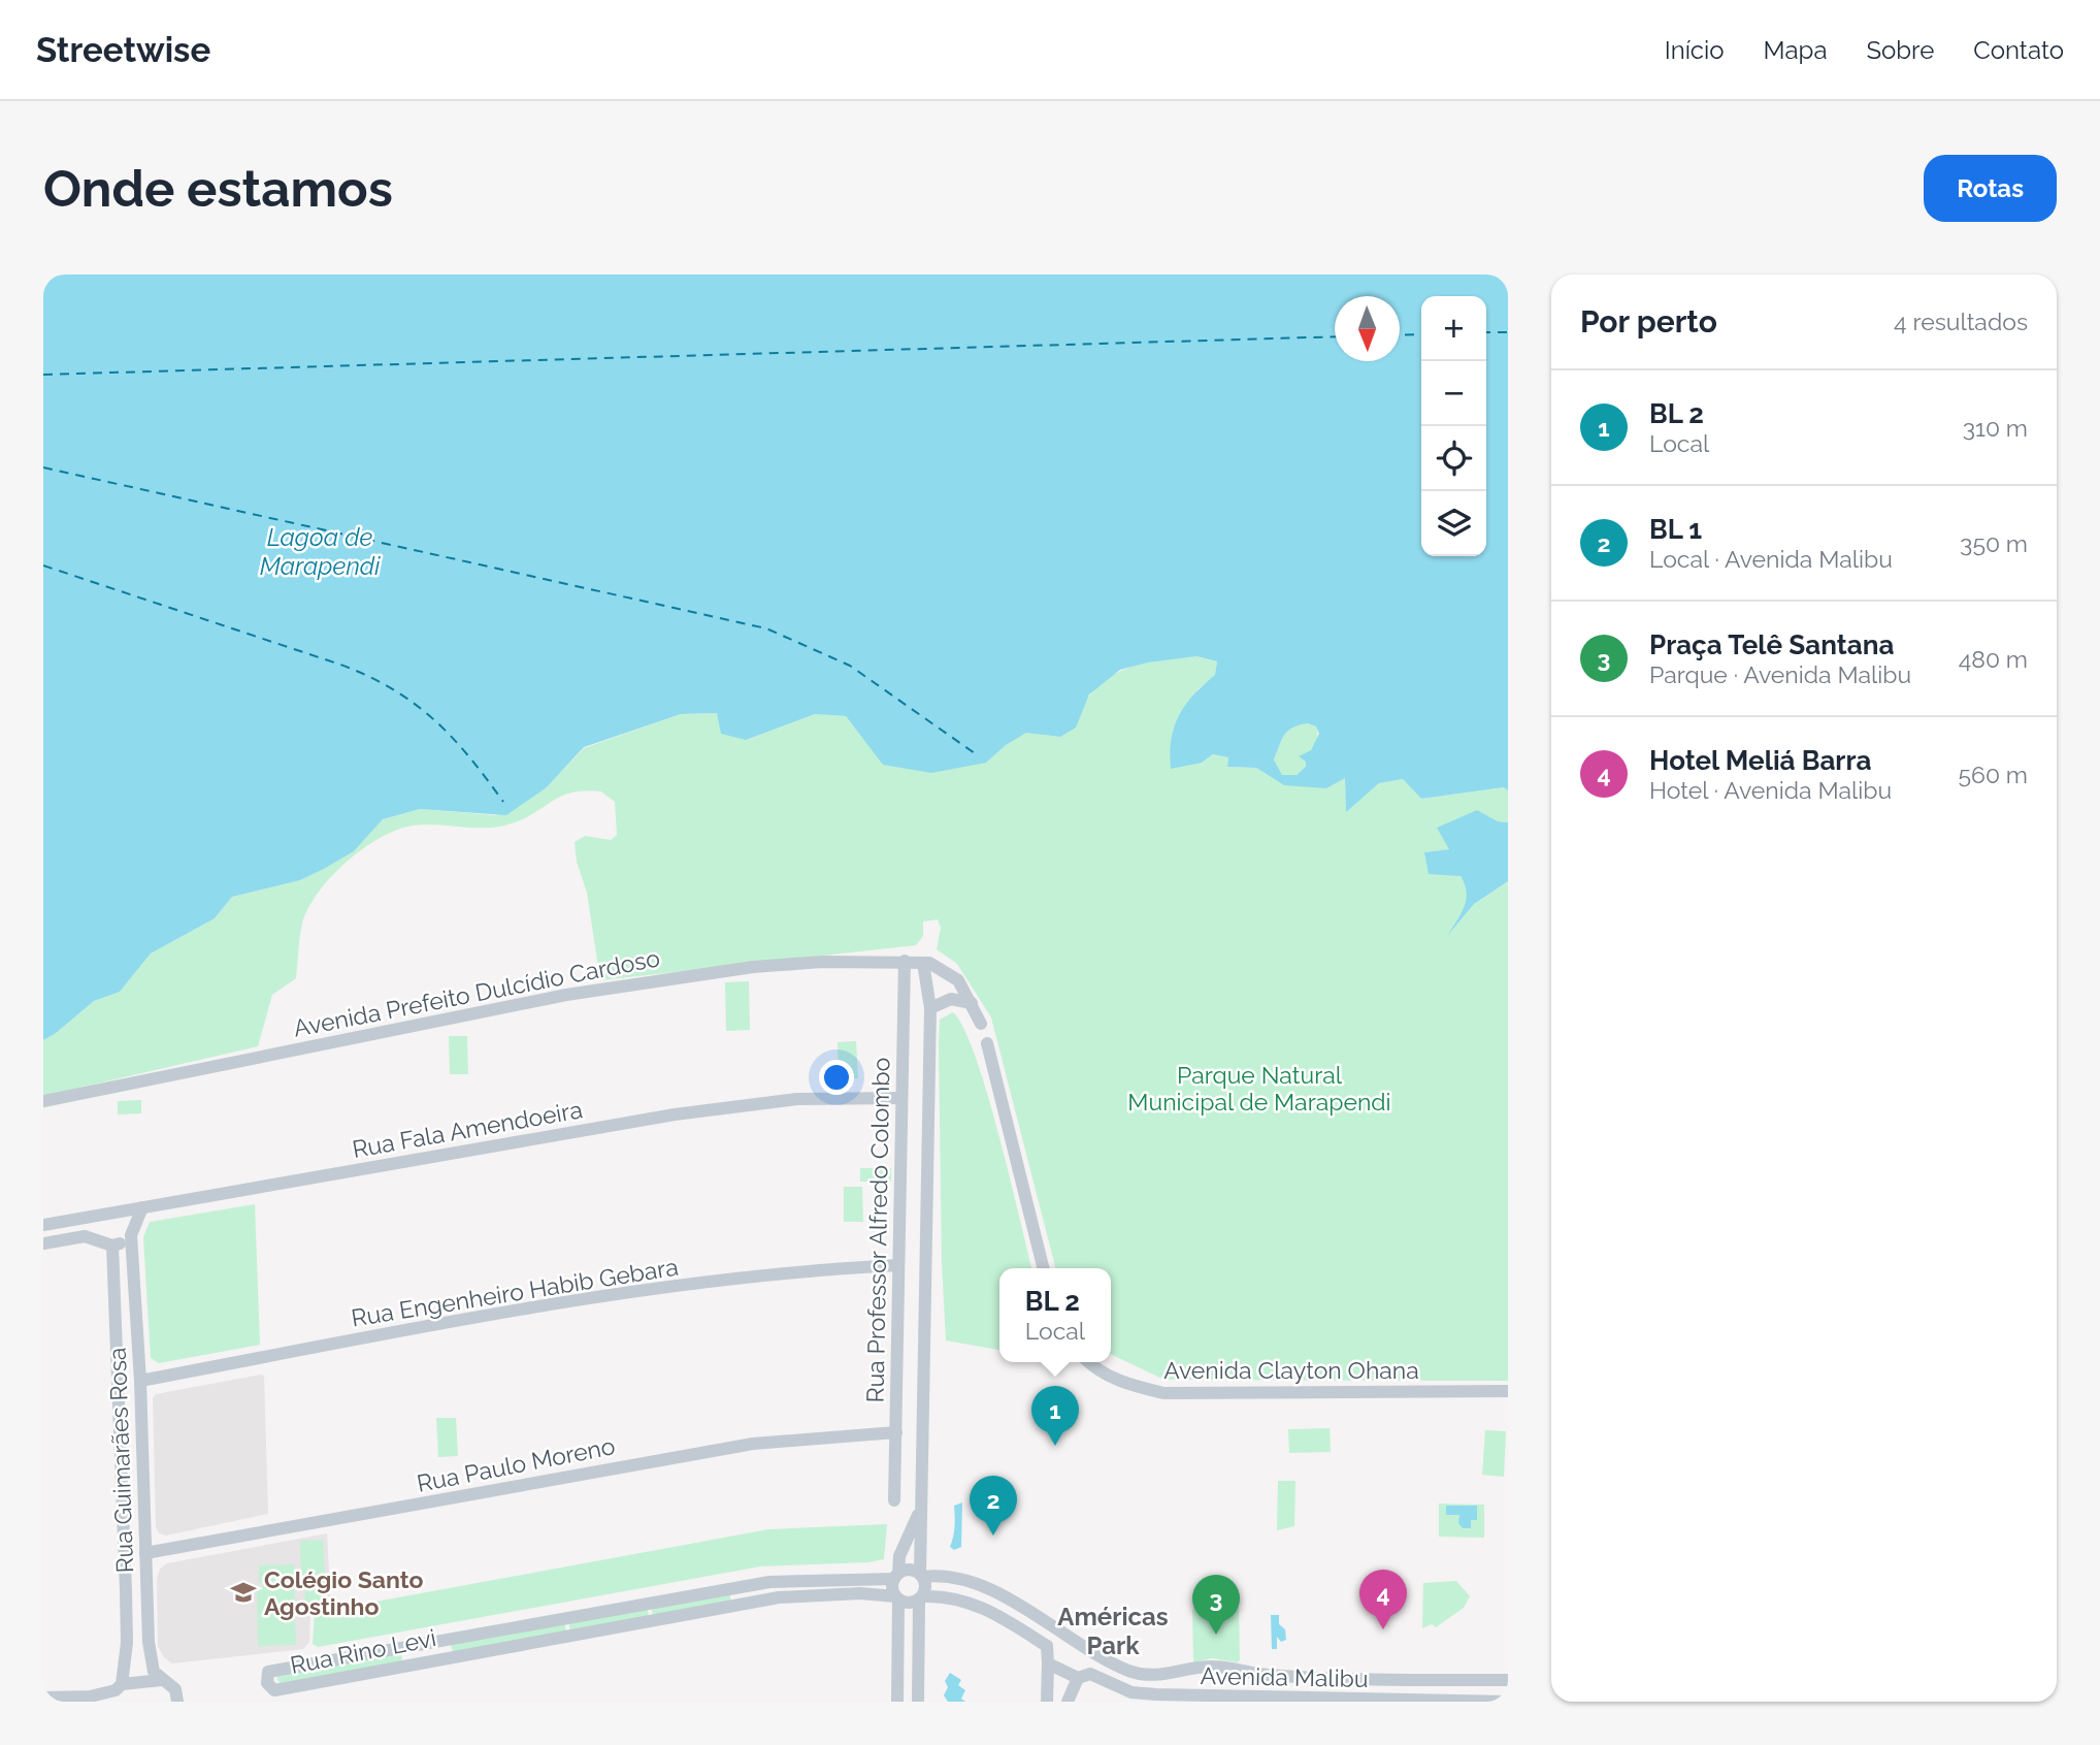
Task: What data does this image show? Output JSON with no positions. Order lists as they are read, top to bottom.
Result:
{
  "streets": {
    "street": [
      "Avenida Prefeito Dulcídio Cardoso",
      "Rua Fala Amendoeira",
      "Rua Professor Alfredo Colombo",
      "Rua Engenheiro Habib Gebara",
      "Avenida Clayton Ohana",
      "Rua Guimarães Rosa",
      "Rua Paulo Moreno",
      "Rua Rino Levi",
      "Avenida Malibu"
    ]
  },
  "crossings": [
    ["Avenida Prefeito Dulcídio Cardoso", "Rua Professor Alfredo Colombo"],
    ["Rua Fala Amendoeira", "Rua Professor Alfredo Colombo"],
    ["Rua Fala Amendoeira", "Rua Guimarães Rosa"],
    ["Rua Professor Alfredo Colombo", "Rua Engenheiro Habib Gebara"],
    ["Rua Professor Alfredo Colombo", "Rua Paulo Moreno"],
    ["Rua Professor Alfredo Colombo", "Rua Rino Levi"],
    ["Rua Professor Alfredo Colombo", "Avenida Malibu"],
    ["Rua Engenheiro Habib Gebara", "Rua Guimarães Rosa"],
    ["Rua Guimarães Rosa", "Rua Paulo Moreno"],
    ["Rua Rino Levi", "Avenida Malibu"]
  ],
  "districts": ["Américas Park"],
  "water": ["Lagoa de Marapendi"],
  "parks": ["Parque Natural Municipal de Marapendi"],
  "places": {
    "school or university": ["Colégio Santo Agostinho"]
  },
  "north": "bottom",
  "page": {
    "header": "Streetwise",
    "nav": [
      "Início",
      "Mapa",
      "Sobre",
      "Contato"
    ],
    "buttons": "Rotas",
    "title": "Onde estamos",
    "heading": ["Por perto", "4 resultados"],
    "map_buttons": ["+", "−"],
    "list": [
      {
        "mark": "1",
        "name": "BL 2",
        "note": "Local",
        "value": "310 m"
      },
      {
        "mark": "2",
        "name": "BL 1",
        "note": "Local · Avenida Malibu",
        "value": "350 m"
      },
      {
        "mark": "3",
        "name": "Praça Telê Santana",
        "note": "Parque · Avenida Malibu",
        "value": "480 m"
      },
      {
        "mark": "4",
        "name": "Hotel Meliá Barra",
        "note": "Hotel · Avenida Malibu",
        "value": "560 m"
      }
    ],
    "popup": ["BL 2", "Local"],
    "pins": [
      "1",
      "2",
      "4",
      "3"
    ]
  }
}
